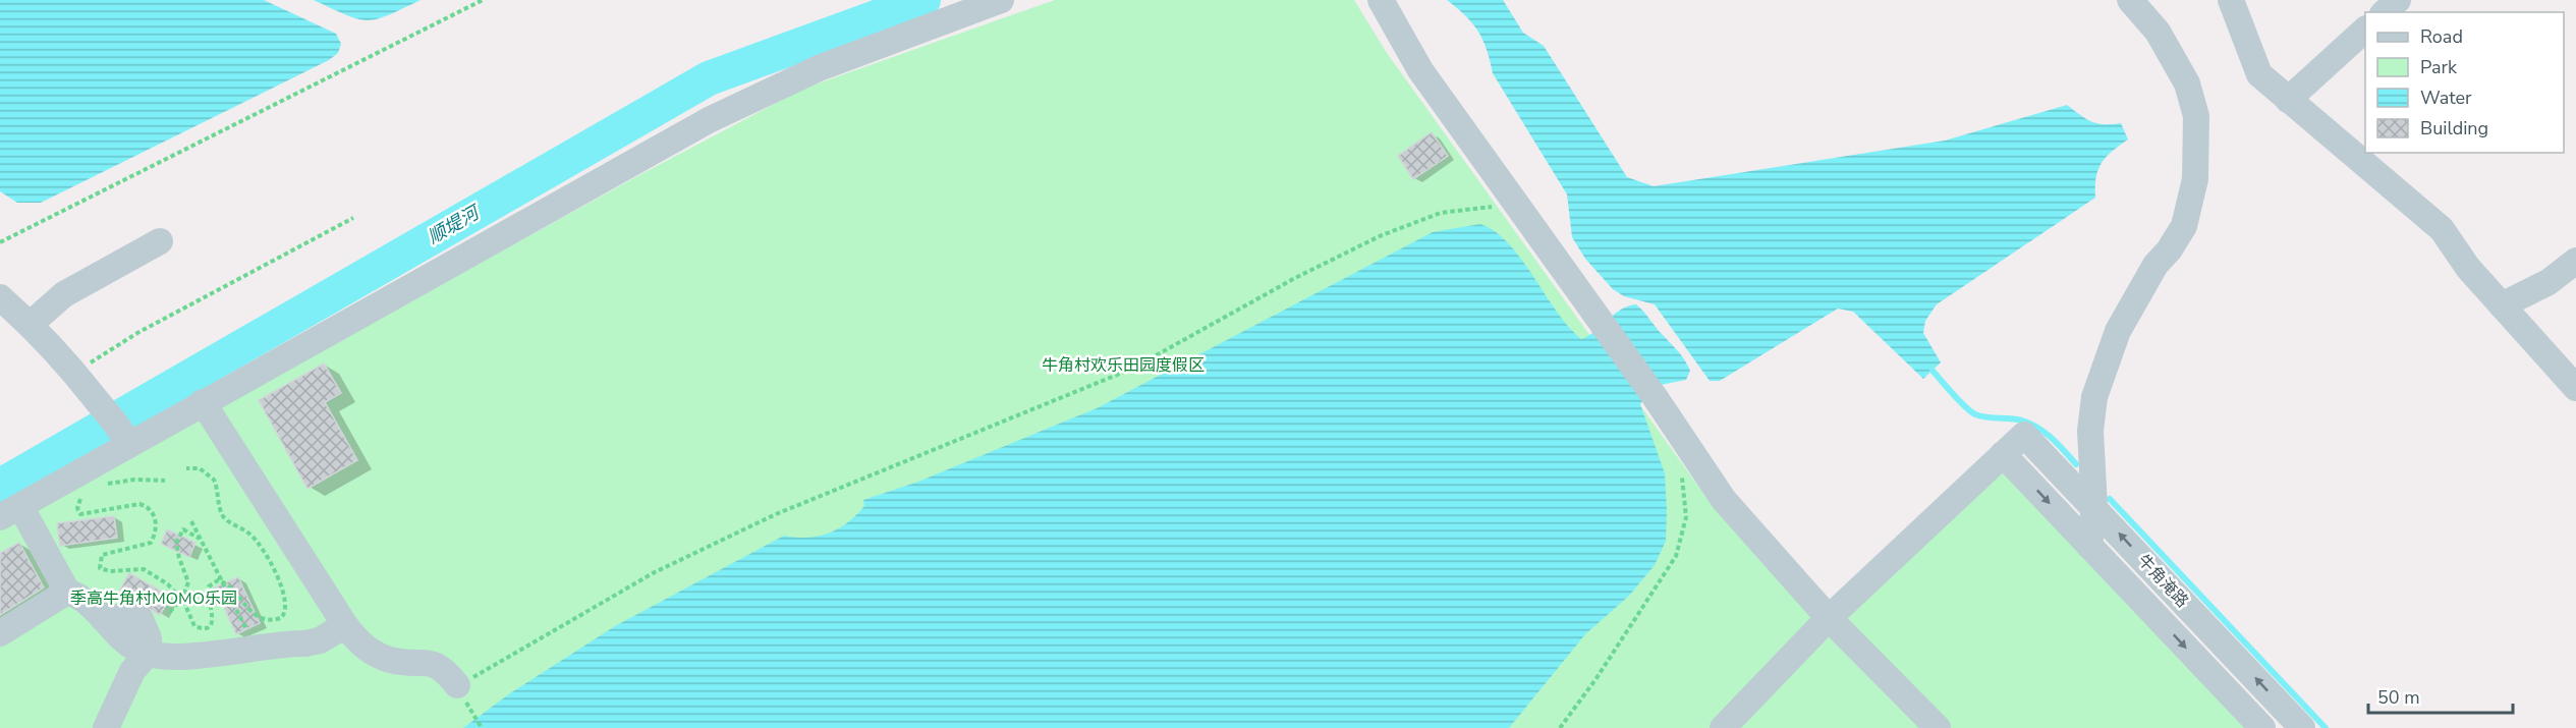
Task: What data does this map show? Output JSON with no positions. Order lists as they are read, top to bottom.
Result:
{
  "streets": {
    "street": ["牛角淹路"]
  },
  "water": ["顺堤河"],
  "parks": ["牛角村欢乐田园度假区", "季高牛角村MOMO乐园"],
  "legend": [
    "Road",
    "Park",
    "Water",
    "Building"
  ],
  "scale_bar": "50 m"
}
